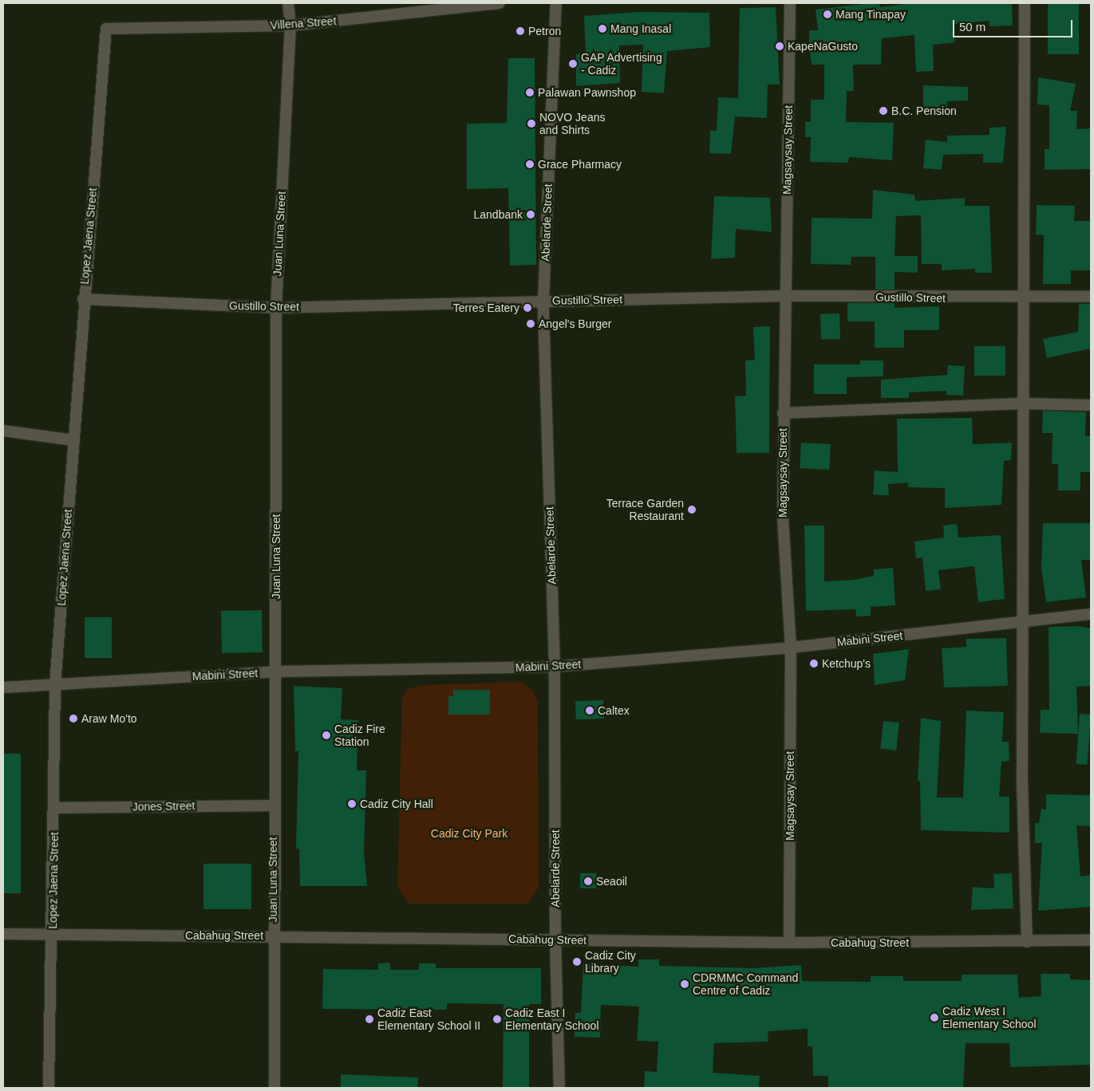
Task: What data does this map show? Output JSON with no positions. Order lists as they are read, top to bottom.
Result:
{
  "streets": {
    "street": [
      "Villena Street",
      "Magsaysay Street",
      "Abelarde Street",
      "Juan Luna Street",
      "Lopez Jaena Street",
      "Gustillo Street",
      "Mabini Street",
      "Jones Street",
      "Cabahug Street"
    ]
  },
  "crossings": [
    ["Villena Street", "Juan Luna Street"],
    ["Villena Street", "Lopez Jaena Street"],
    ["Magsaysay Street", "Gustillo Street"],
    ["Magsaysay Street", "Mabini Street"],
    ["Magsaysay Street", "Cabahug Street"],
    ["Abelarde Street", "Gustillo Street"],
    ["Abelarde Street", "Mabini Street"],
    ["Abelarde Street", "Cabahug Street"],
    ["Juan Luna Street", "Gustillo Street"],
    ["Juan Luna Street", "Mabini Street"],
    ["Juan Luna Street", "Jones Street"],
    ["Juan Luna Street", "Cabahug Street"],
    ["Lopez Jaena Street", "Gustillo Street"],
    ["Lopez Jaena Street", "Mabini Street"],
    ["Lopez Jaena Street", "Jones Street"],
    ["Lopez Jaena Street", "Cabahug Street"]
  ],
  "parks": ["Cadiz City Park"],
  "places": [
    "Mang Tinapay",
    "Mang Inasal",
    "Petron",
    "KapeNaGusto",
    "GAP Advertising - Cadiz",
    "Palawan Pawnshop",
    "B.C. Pension",
    "NOVO Jeans and Shirts",
    "Grace Pharmacy",
    "Landbank",
    "Terres Eatery",
    "Angel's Burger",
    "Terrace Garden Restaurant",
    "Ketchup's",
    "Caltex",
    "Araw Mo'to",
    "Cadiz Fire Station",
    "Cadiz City Hall",
    "Seaoil",
    "Cadiz City Library",
    "CDRMMC Command Centre of Cadiz",
    "Cadiz West I Elementary School",
    "Cadiz East Elementary School II",
    "Cadiz East I Elementary School"
  ],
  "scale_bar": "50 m"
}
